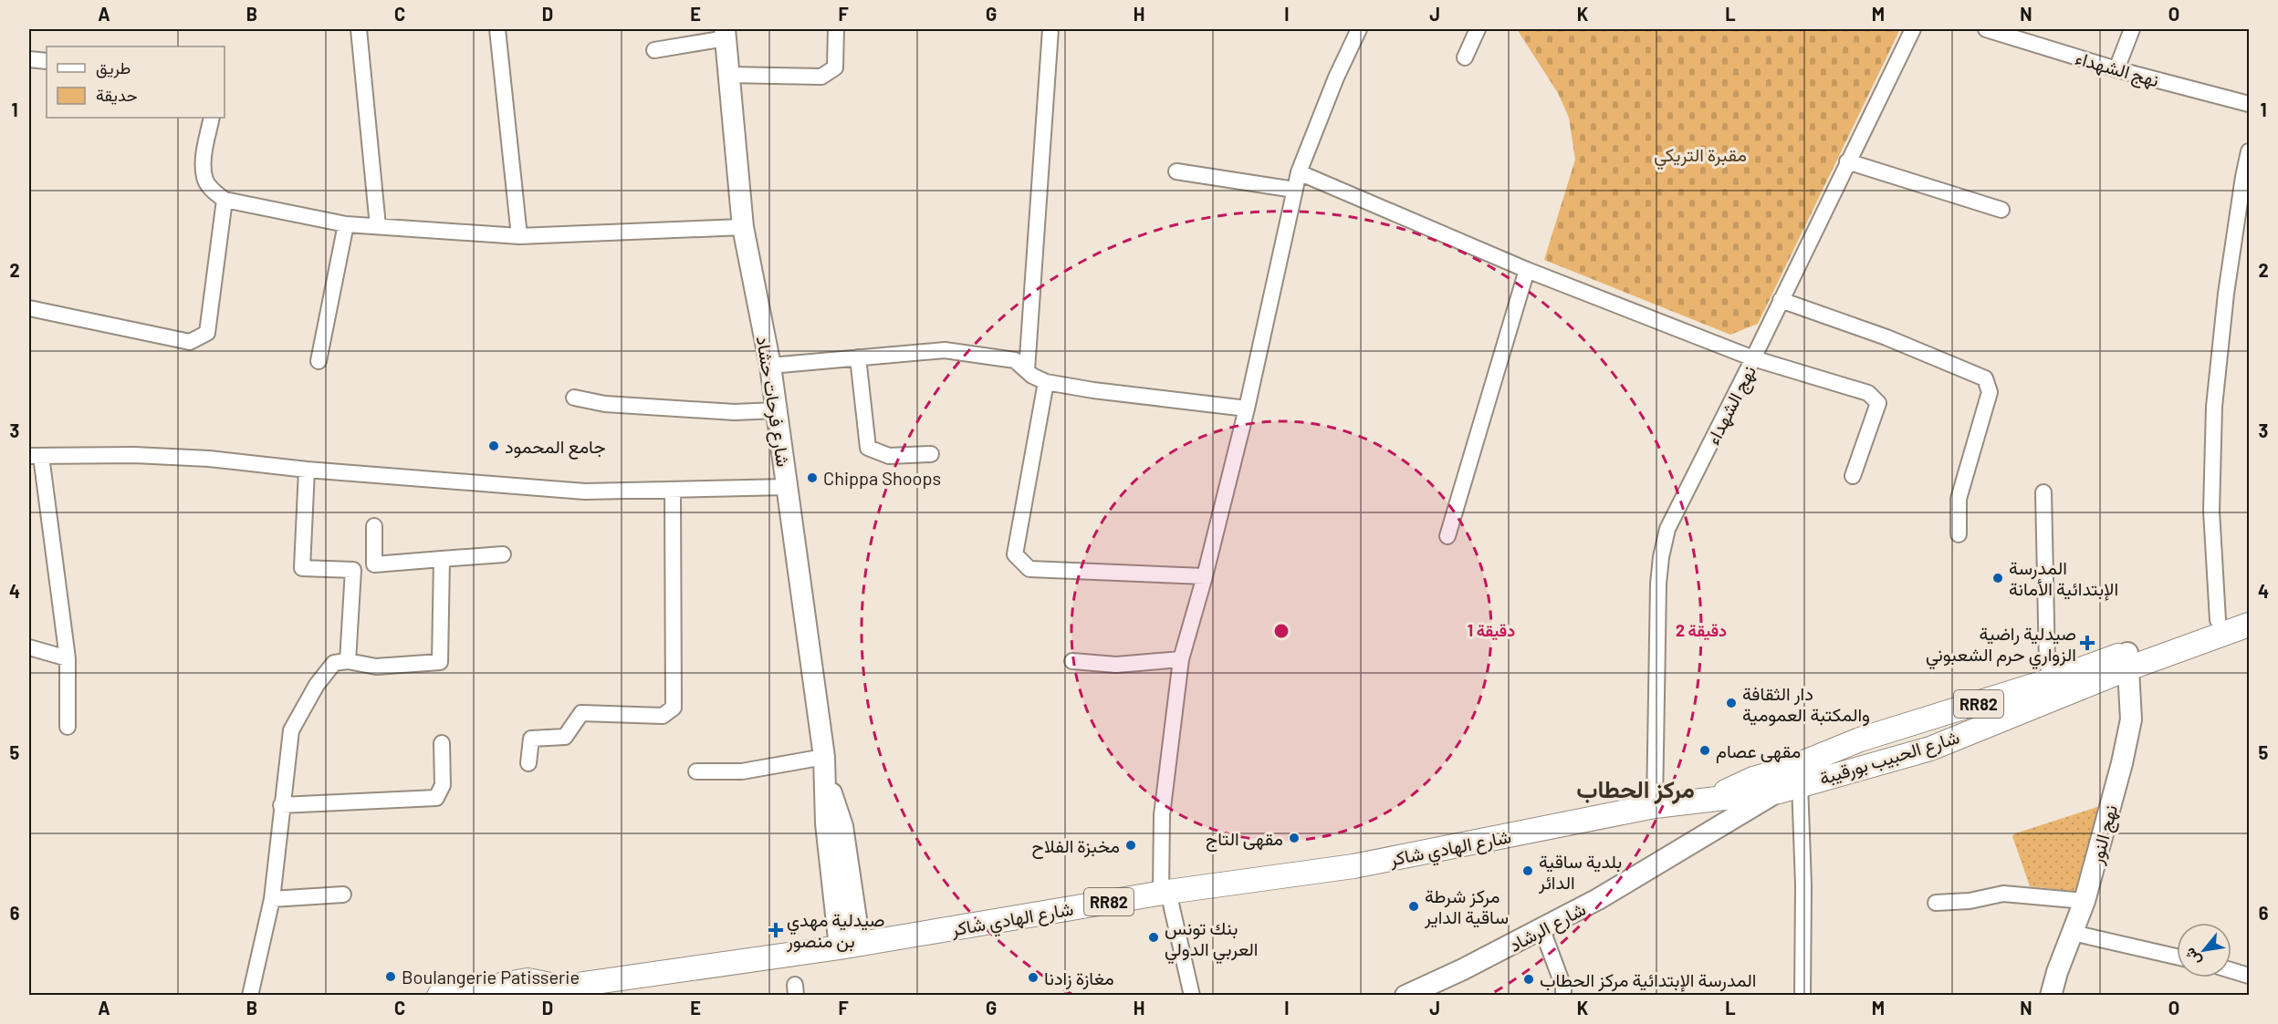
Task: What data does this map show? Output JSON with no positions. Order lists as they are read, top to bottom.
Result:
{
  "streets": {
    "main road": ["RR82", "شارع الحبيب بورقيبة", "شارع الهادي شاكر"],
    "street": [
      "نهج الشهداء",
      "شارع فرحات حشاد",
      "نهج النور",
      "شارع الرشاد"
    ]
  },
  "crossings": [
    ["نهج الشهداء", "شارع الحبيب بورقيبة"],
    ["نهج الشهداء", "شارع الهادي شاكر"],
    ["شارع فرحات حشاد", "شارع الهادي شاكر"],
    ["شارع الحبيب بورقيبة", "نهج النور"],
    ["شارع الحبيب بورقيبة", "شارع الهادي شاكر"],
    ["شارع الحبيب بورقيبة", "شارع الرشاد"]
  ],
  "districts": ["مركز الحطاب"],
  "parks": ["مقبرة التريكي"],
  "places": {
    "other": [
      "جامع المحمود",
      "Chippa Shoops",
      "المدرسة الإبتدائية الأمانة",
      "دار الثقافة والمكتبة العمومية",
      "مقهى عصام",
      "مقهى التاج",
      "مخبزة الفلاح",
      "بلدية ساقية الدائر",
      "مركز شرطة ساقية الداير",
      "بنك تونس العربي الدولي",
      "Boulangerie Patisserie",
      "مغازة زادنا",
      "المدرسة الإبتدائية مركز الحطاب"
    ],
    "health": ["صيدلية راضية الزواري حرم الشعبوني", "صيدلية مهدي بن منصور"]
  },
  "legend": ["طريق", "حديقة"],
  "north": "bottom left",
  "grid": {
    "columns": [
      "A",
      "B",
      "C",
      "D",
      "E",
      "F",
      "G",
      "H",
      "I",
      "J",
      "K",
      "L",
      "M",
      "N",
      "O"
    ],
    "rows": [
      "1",
      "2",
      "3",
      "4",
      "5",
      "6"
    ]
  },
  "rings": ["1 دقيقة", "2 دقيقة"]
}
